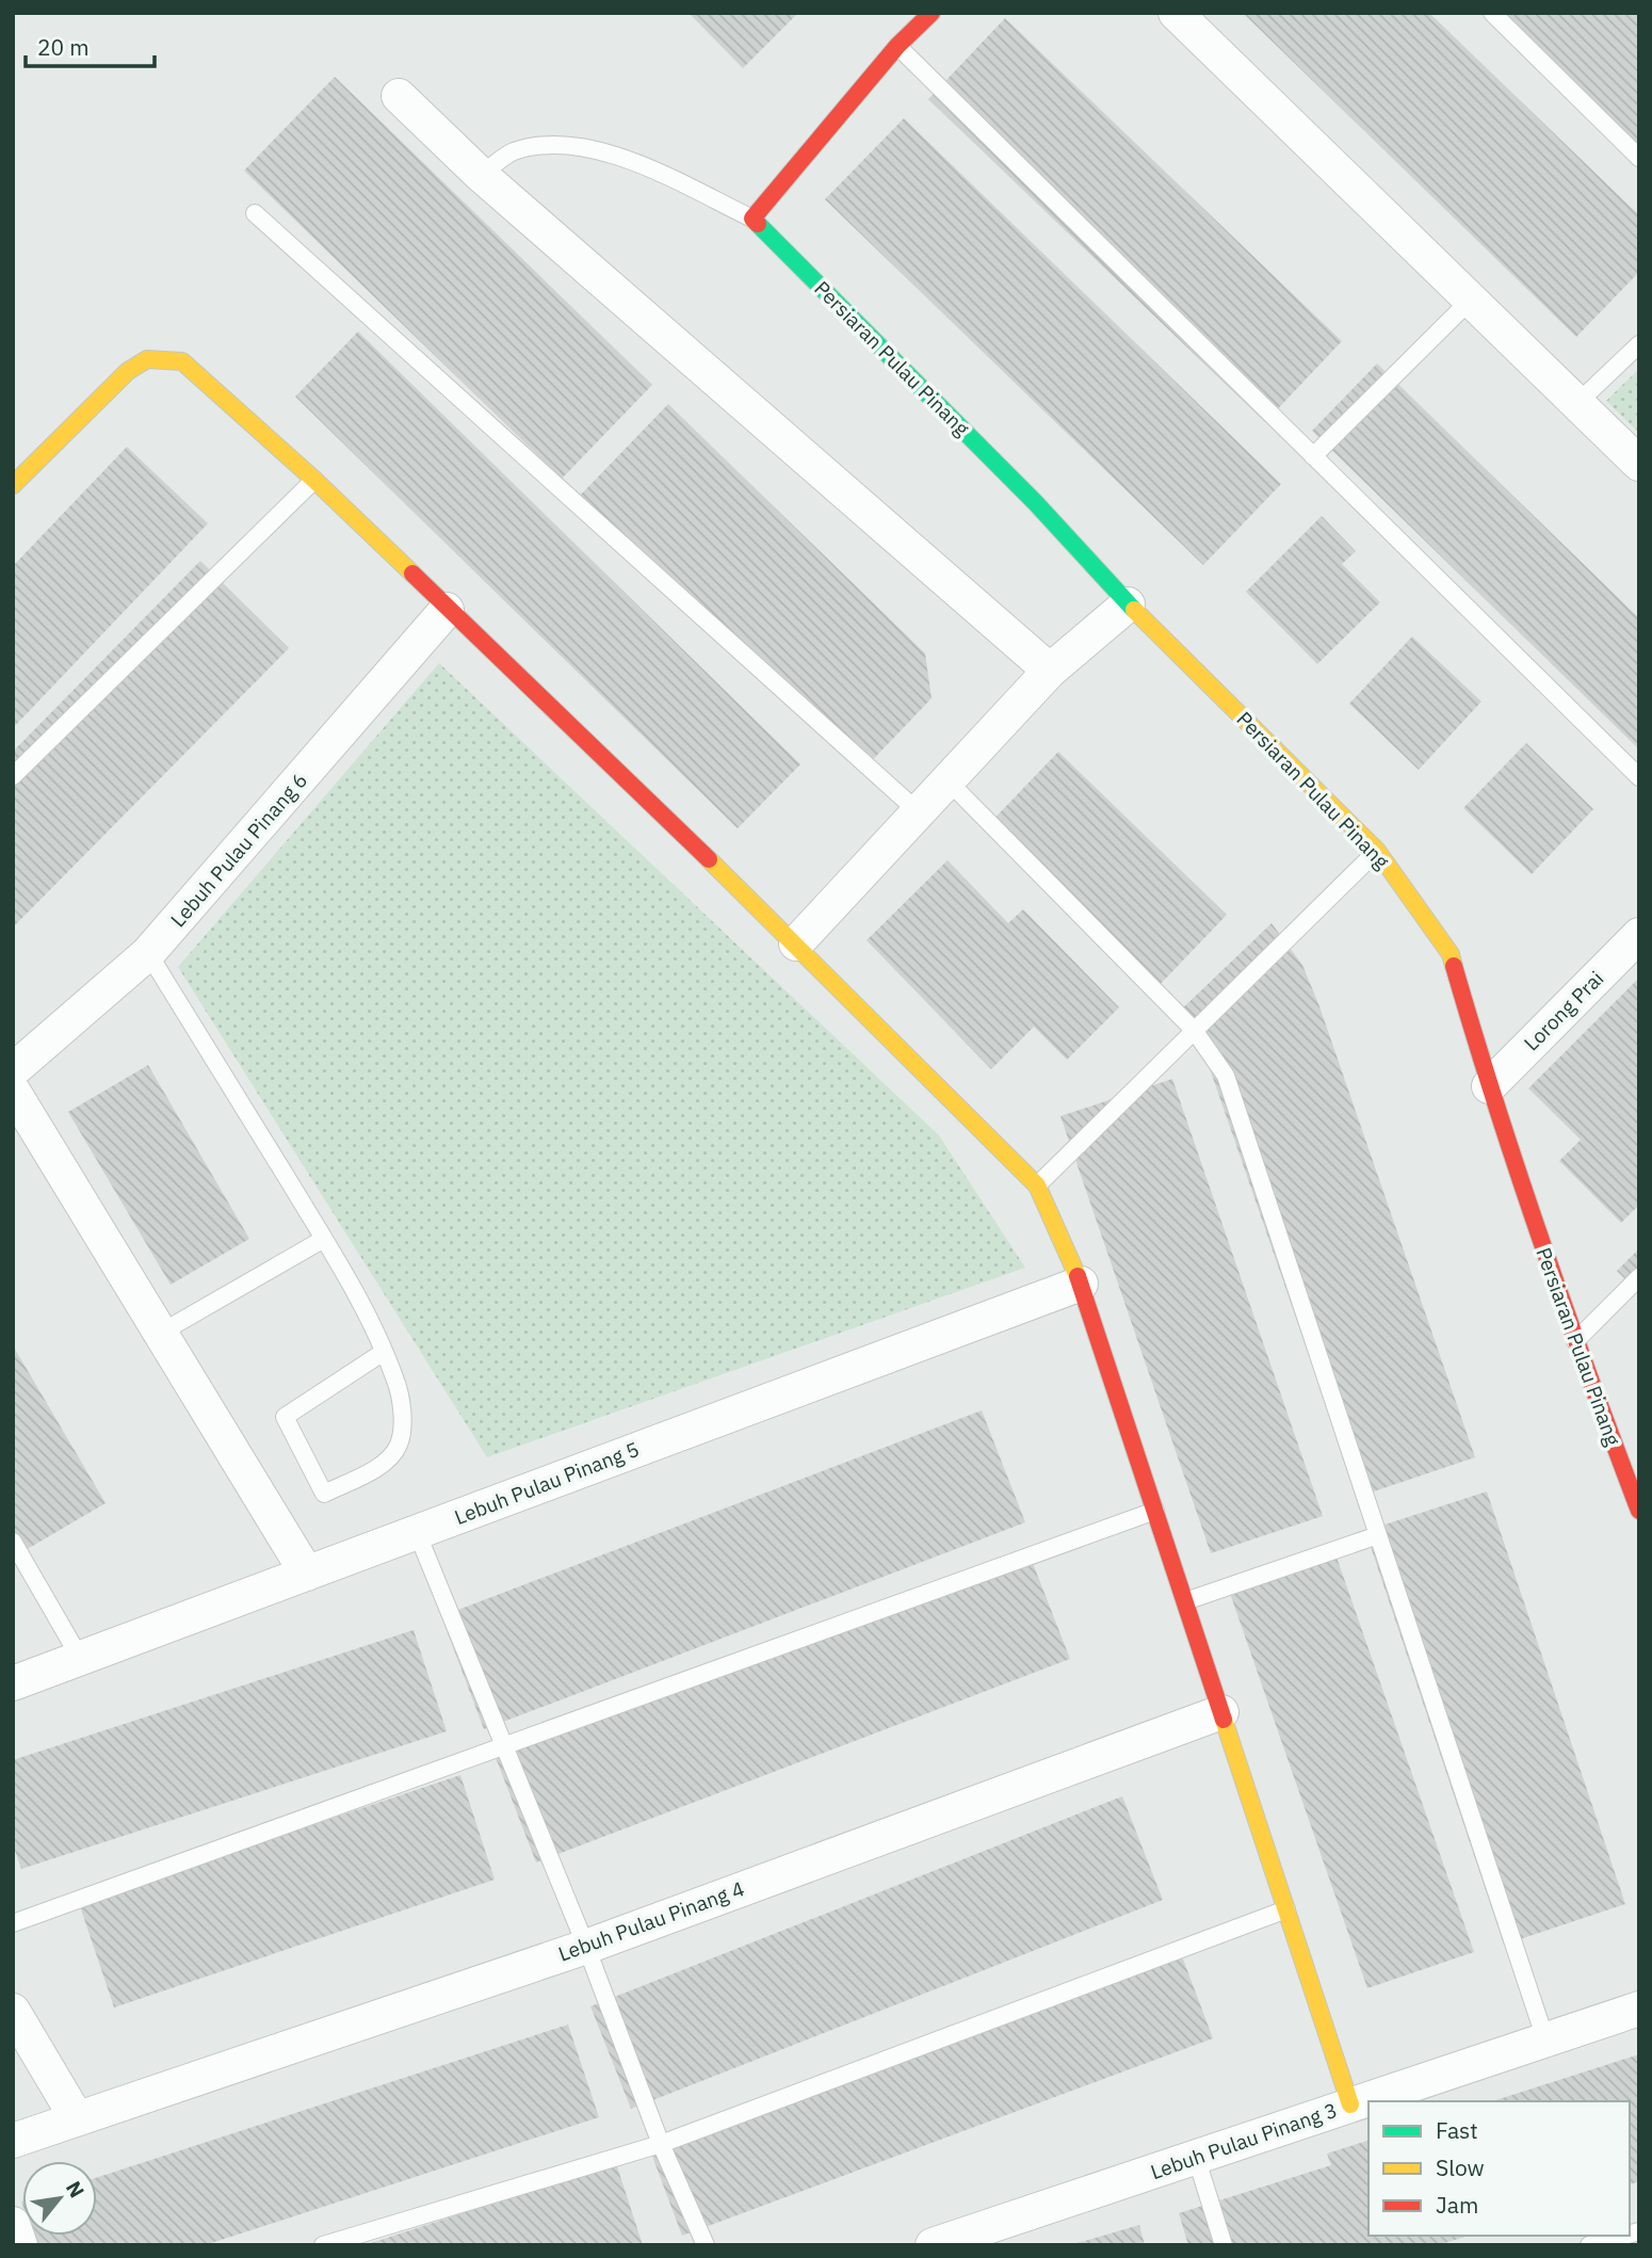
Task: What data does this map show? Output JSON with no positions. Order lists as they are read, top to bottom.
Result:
{
  "streets": {
    "street": [
      "Persiaran Pulau Pinang",
      "Lebuh Pulau Pinang 6",
      "Lorong Prai",
      "Lebuh Pulau Pinang 5",
      "Lebuh Pulau Pinang 4",
      "Lebuh Pulau Pinang 3"
    ]
  },
  "crossings": [
    ["Persiaran Pulau Pinang", "Lorong Prai"]
  ],
  "legend": ["Fast", "Slow", "Jam"],
  "scale_bar": "20 m",
  "north": "top right"
}
